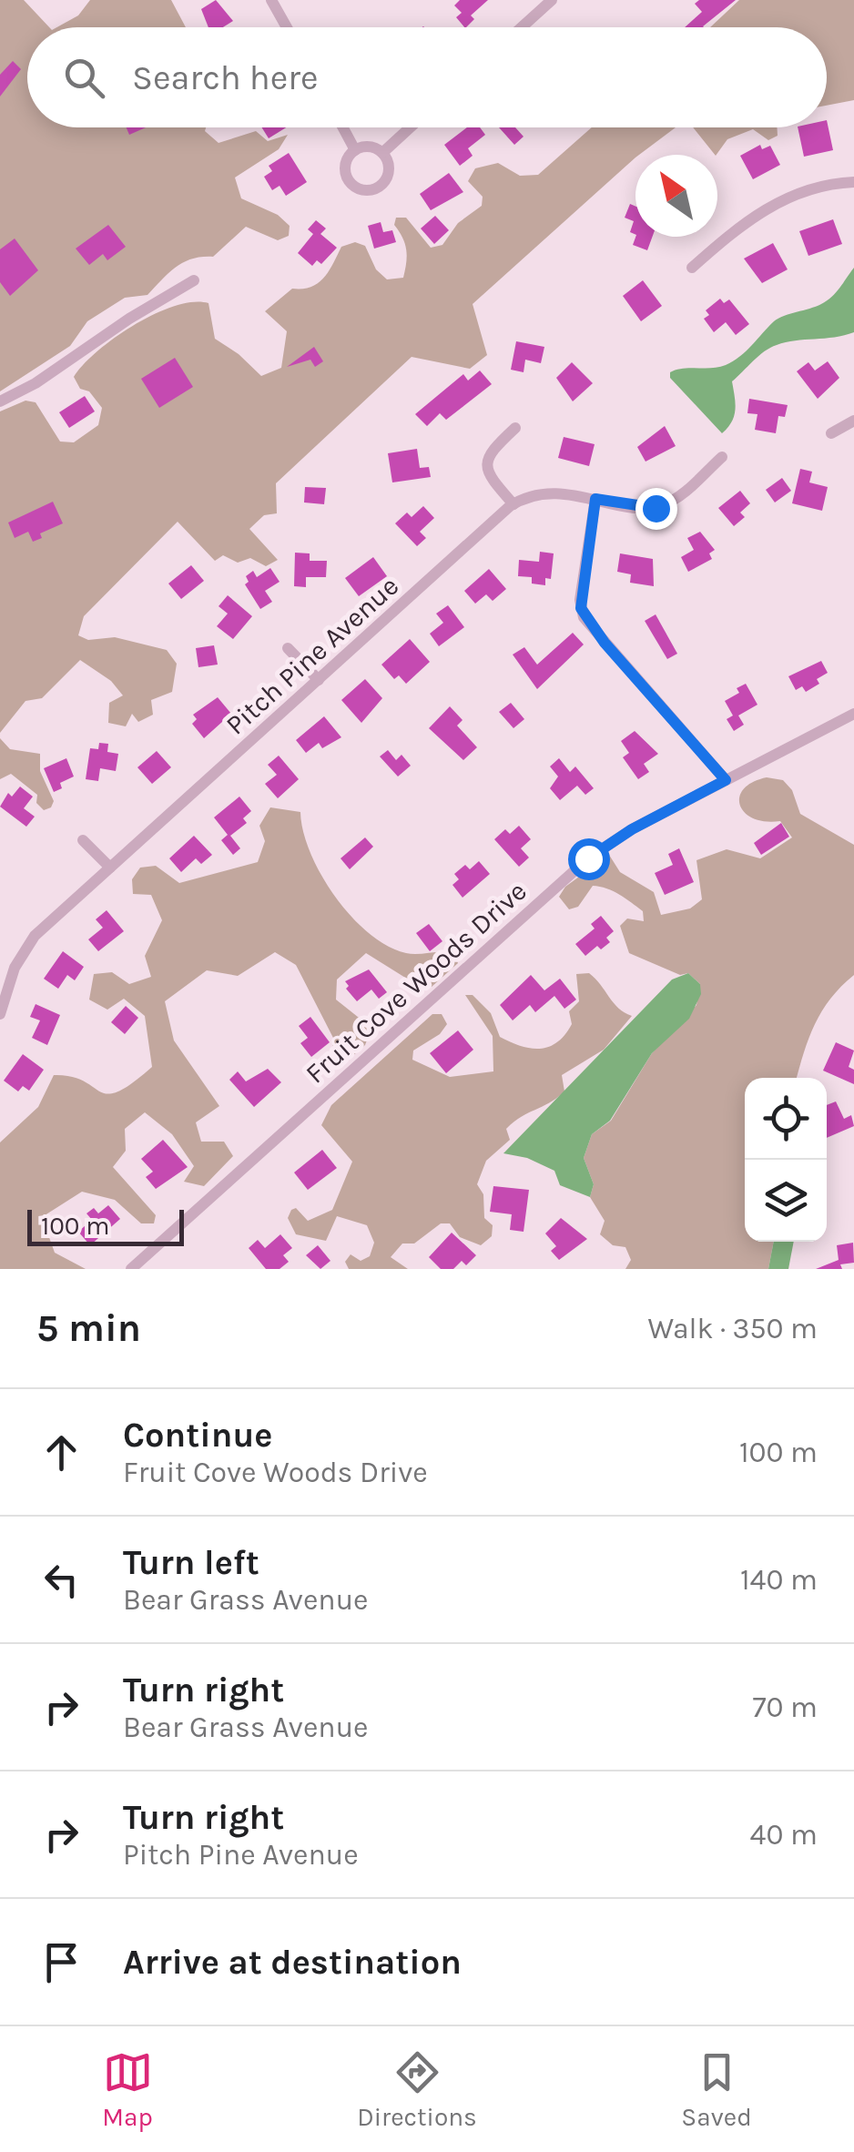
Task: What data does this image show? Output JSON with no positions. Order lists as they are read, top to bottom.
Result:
{
  "streets": {
    "street": ["Pitch Pine Avenue", "Fruit Cove Woods Drive"]
  },
  "scale_bar": "100 m",
  "north": "top left",
  "page": {
    "search": "Search here",
    "scale": "100 m",
    "heading": ["5 min", "Walk · 350 m"],
    "list": [
      ["Continue", "Fruit Cove Woods Drive", "100 m"],
      ["Turn left", "Bear Grass Avenue", "140 m"],
      ["Turn right", "Bear Grass Avenue", "70 m"],
      ["Turn right", "Pitch Pine Avenue", "40 m"],
      "Arrive at destination"
    ],
    "nav": ["Map", "Directions", "Saved"]
  }
}
